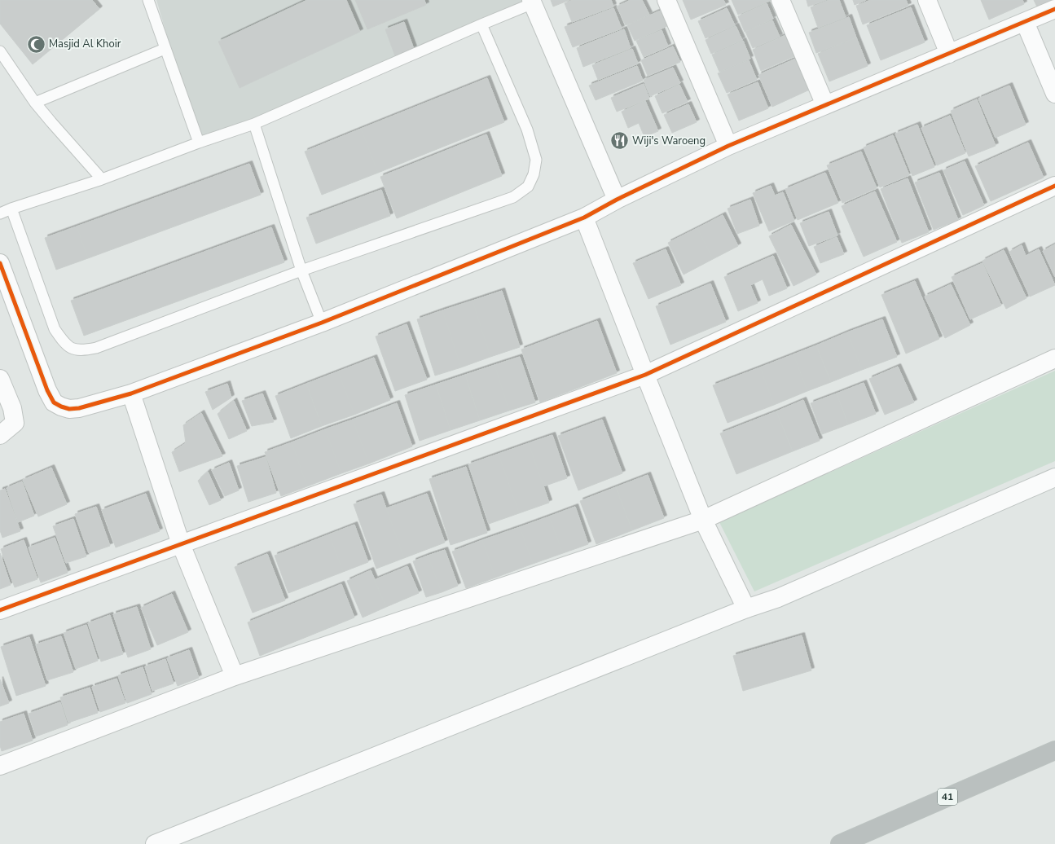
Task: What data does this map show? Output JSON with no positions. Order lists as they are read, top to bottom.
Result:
{
  "streets": {
    "highway": ["41"]
  },
  "places": {
    "mosque": ["Masjid Al Khoir"],
    "restaurant": ["Wiji's Waroeng"]
  }
}
